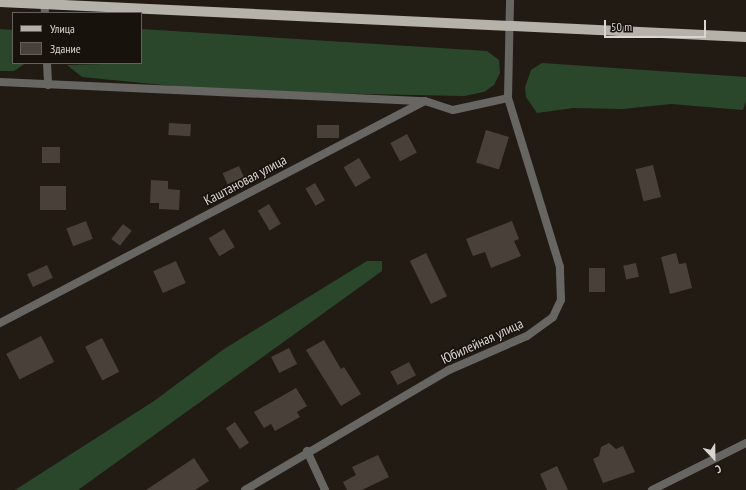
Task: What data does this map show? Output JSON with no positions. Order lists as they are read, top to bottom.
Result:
{
  "streets": {
    "street": ["Каштановая улица", "Юбилейная улица"]
  },
  "legend": ["Улица", "Здание"],
  "scale_bar": "50 m",
  "north": "bottom"
}
